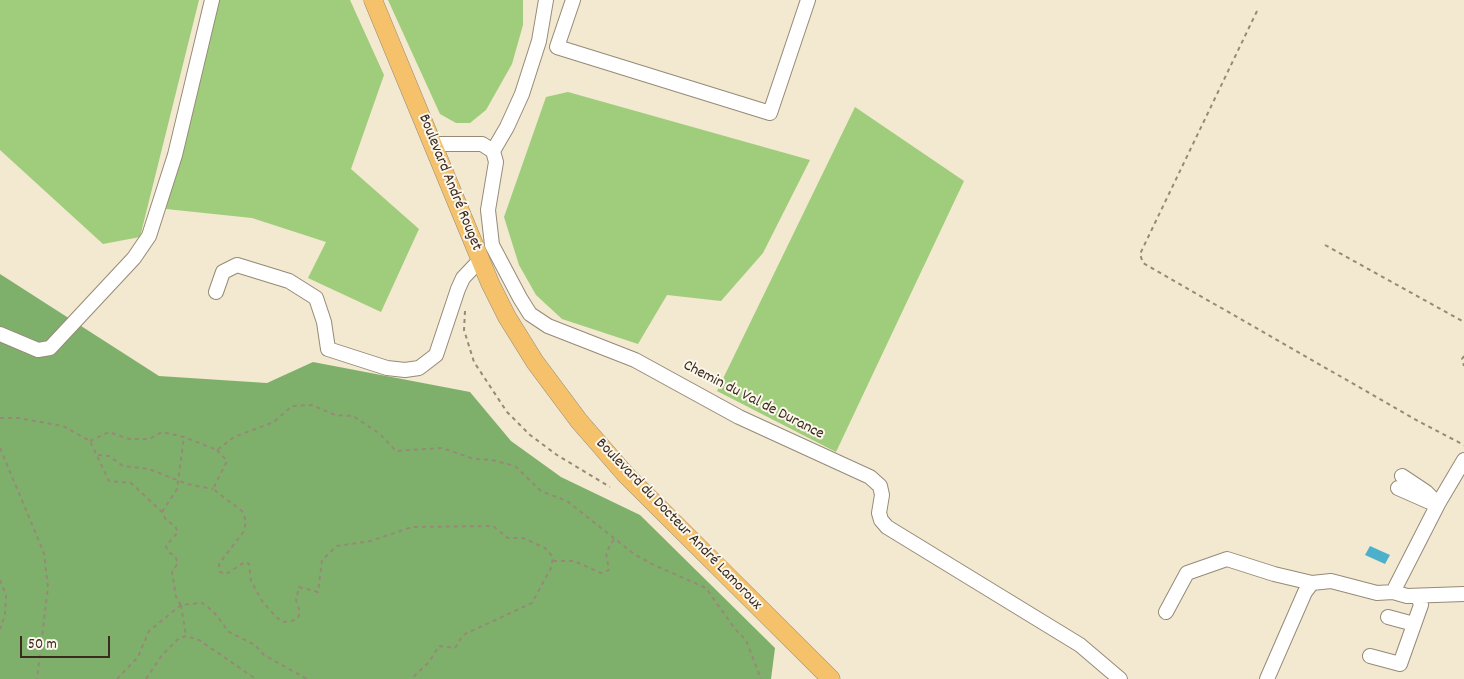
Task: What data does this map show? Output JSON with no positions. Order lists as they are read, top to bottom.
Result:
{
  "streets": {
    "main road": ["Boulevard André Rouget", "Boulevard du Docteur André Lamoroux"],
    "street": ["Chemin du Val de Durance"]
  },
  "crossings": [
    ["Boulevard André Rouget", "Boulevard du Docteur André Lamoroux"]
  ],
  "scale_bar": "50 m"
}
